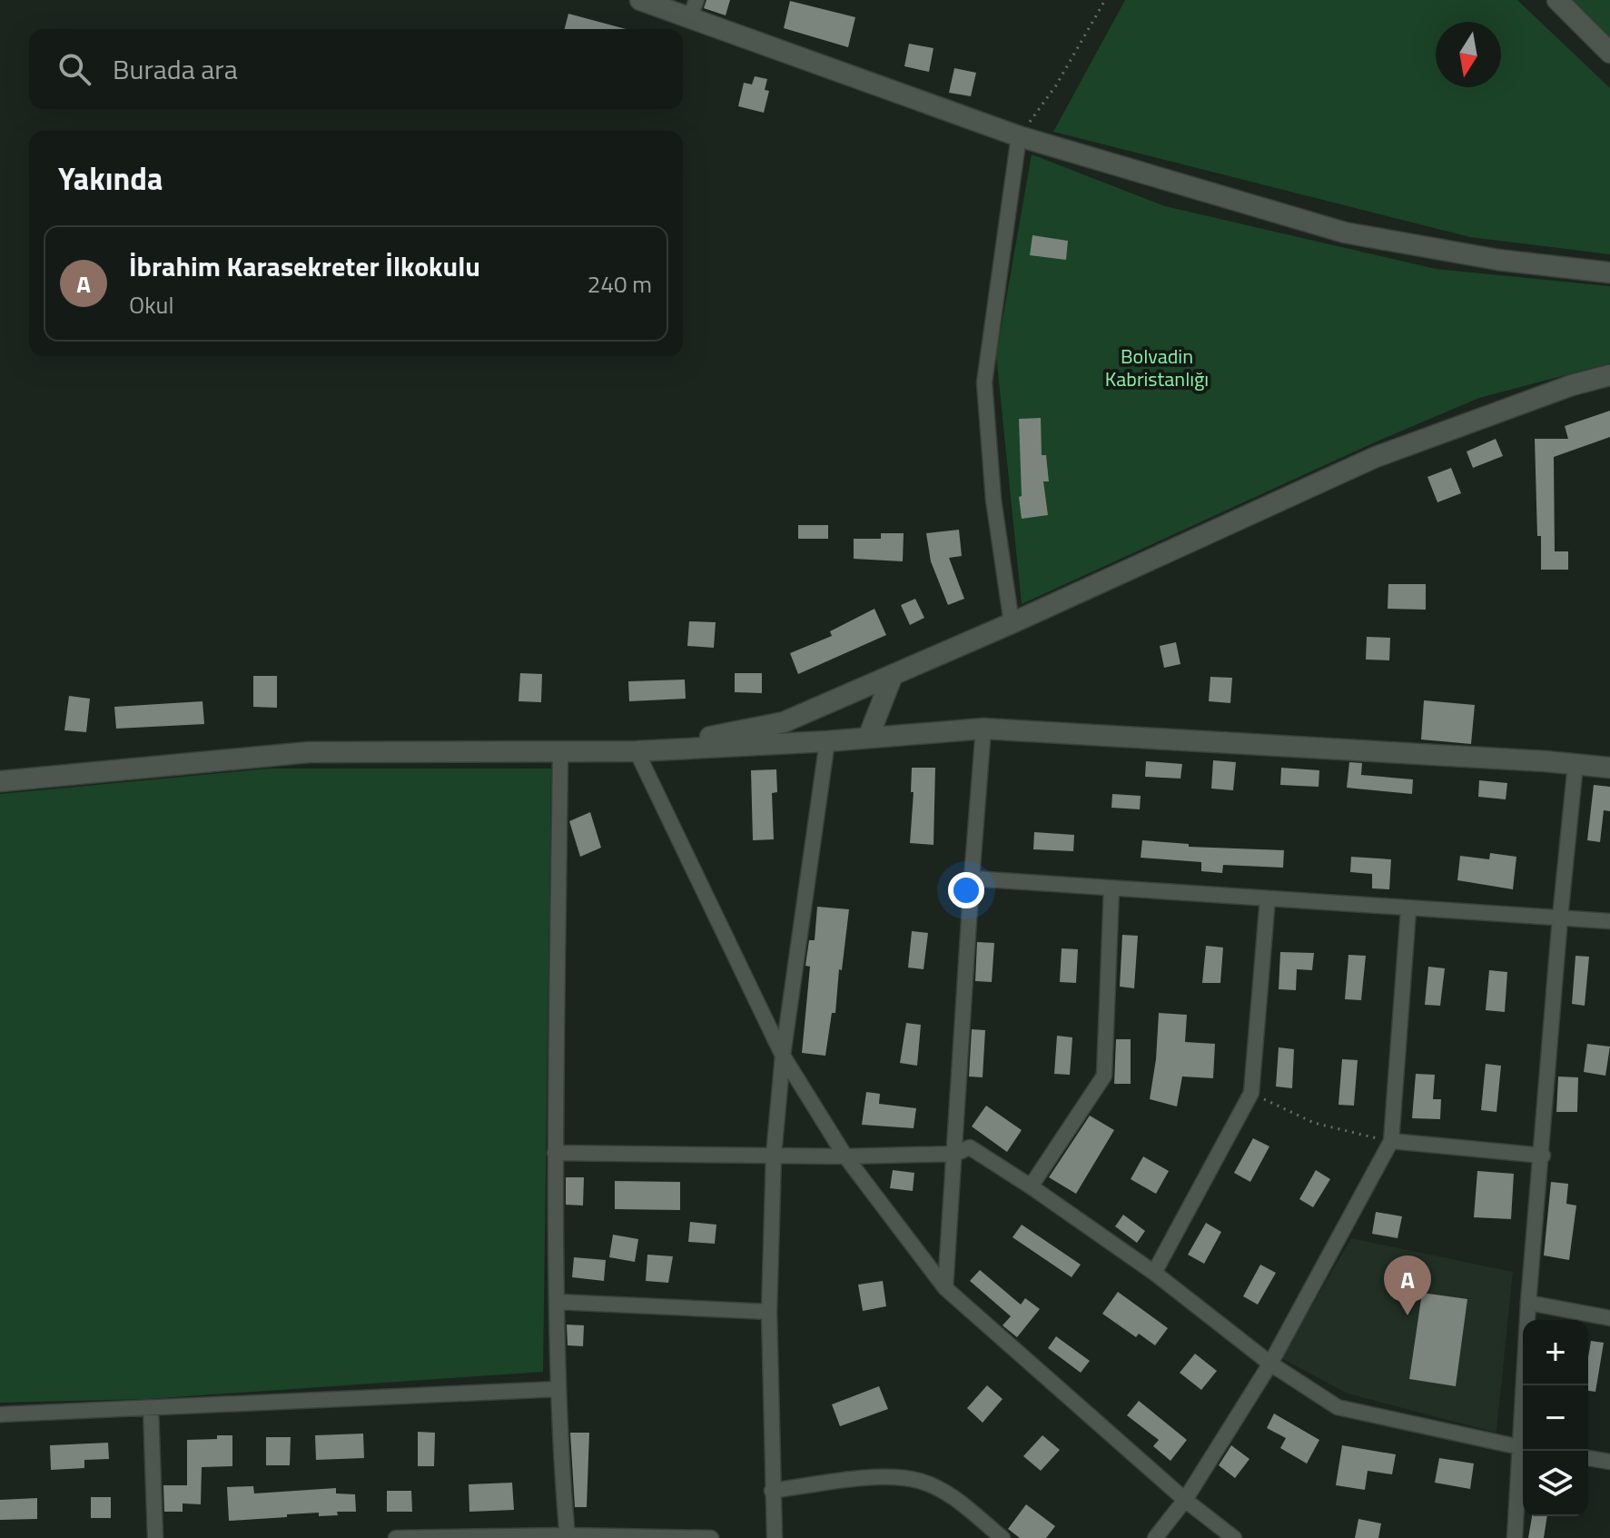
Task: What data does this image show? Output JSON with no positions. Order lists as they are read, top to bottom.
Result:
{
  "parks": ["Bolvadin Kabristanlığı"],
  "north": "bottom",
  "page": {
    "search": "Burada ara",
    "heading": "Yakında",
    "list": [
      {
        "mark": "A",
        "name": "İbrahim Karasekreter İlkokulu",
        "note": "Okul",
        "value": "240 m"
      }
    ],
    "pins": "A",
    "map_buttons": ["+", "−"]
  }
}
